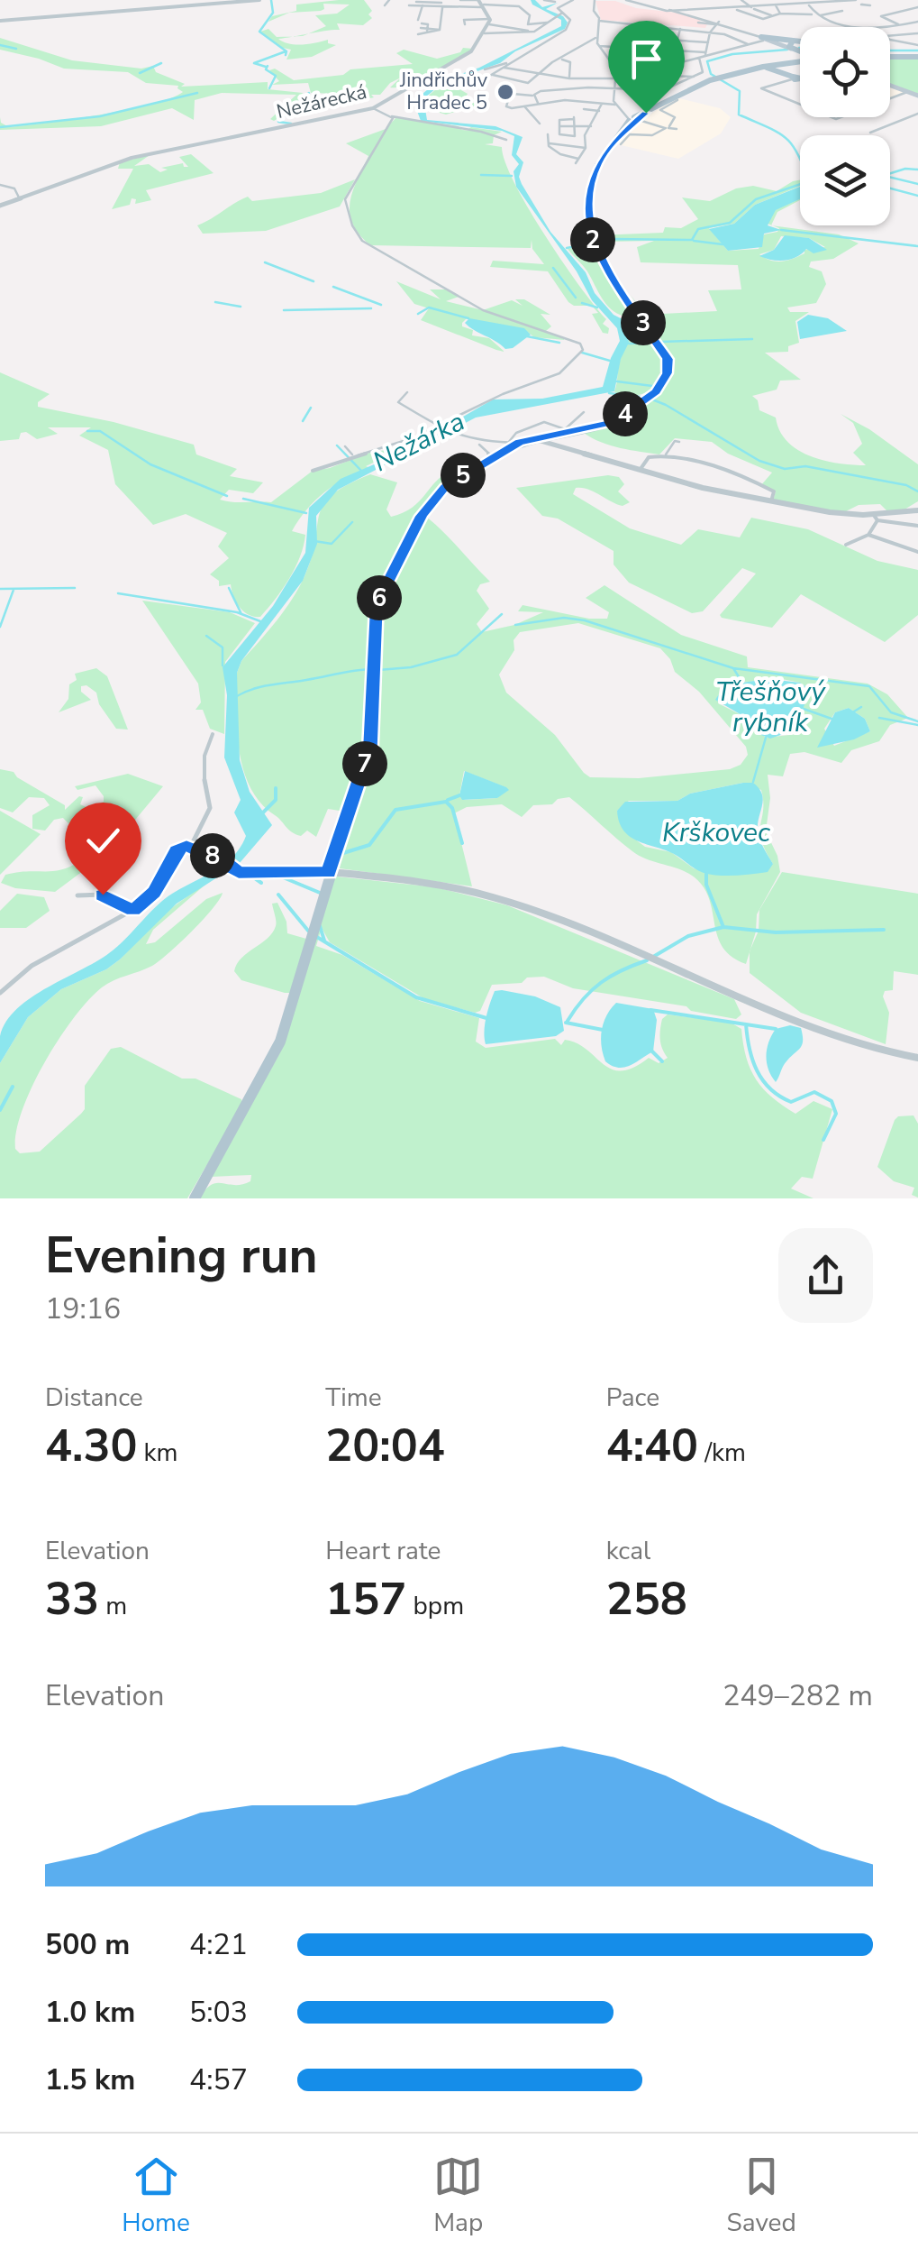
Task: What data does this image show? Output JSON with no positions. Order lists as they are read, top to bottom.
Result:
{
  "streets": {
    "street": ["Nežárecká"]
  },
  "water": ["Nežárka", "Třešňový rybník", "Krškovec"],
  "places": ["Jindřichův Hradec 5"],
  "page": {
    "pins": [
      "2",
      "3",
      "4",
      "5",
      "6",
      "7",
      "8"
    ],
    "heading": ["Evening run", "19:16"],
    "stats": [
      ["Distance", "4.30 km"],
      ["Time", "20:04"],
      ["Pace", "4:40 /km"],
      ["Elevation", "33 m"],
      ["Heart rate", "157 bpm"],
      ["kcal", "258"]
    ],
    "chart": ["Elevation", "249–282 m"],
    "list": [
      {
        "name": "500 m",
        "note": "4:21"
      },
      {
        "name": "1.0 km",
        "note": "5:03"
      },
      {
        "name": "1.5 km",
        "note": "4:57"
      }
    ],
    "tabs": ["Home", "Map", "Saved"]
  }
}
